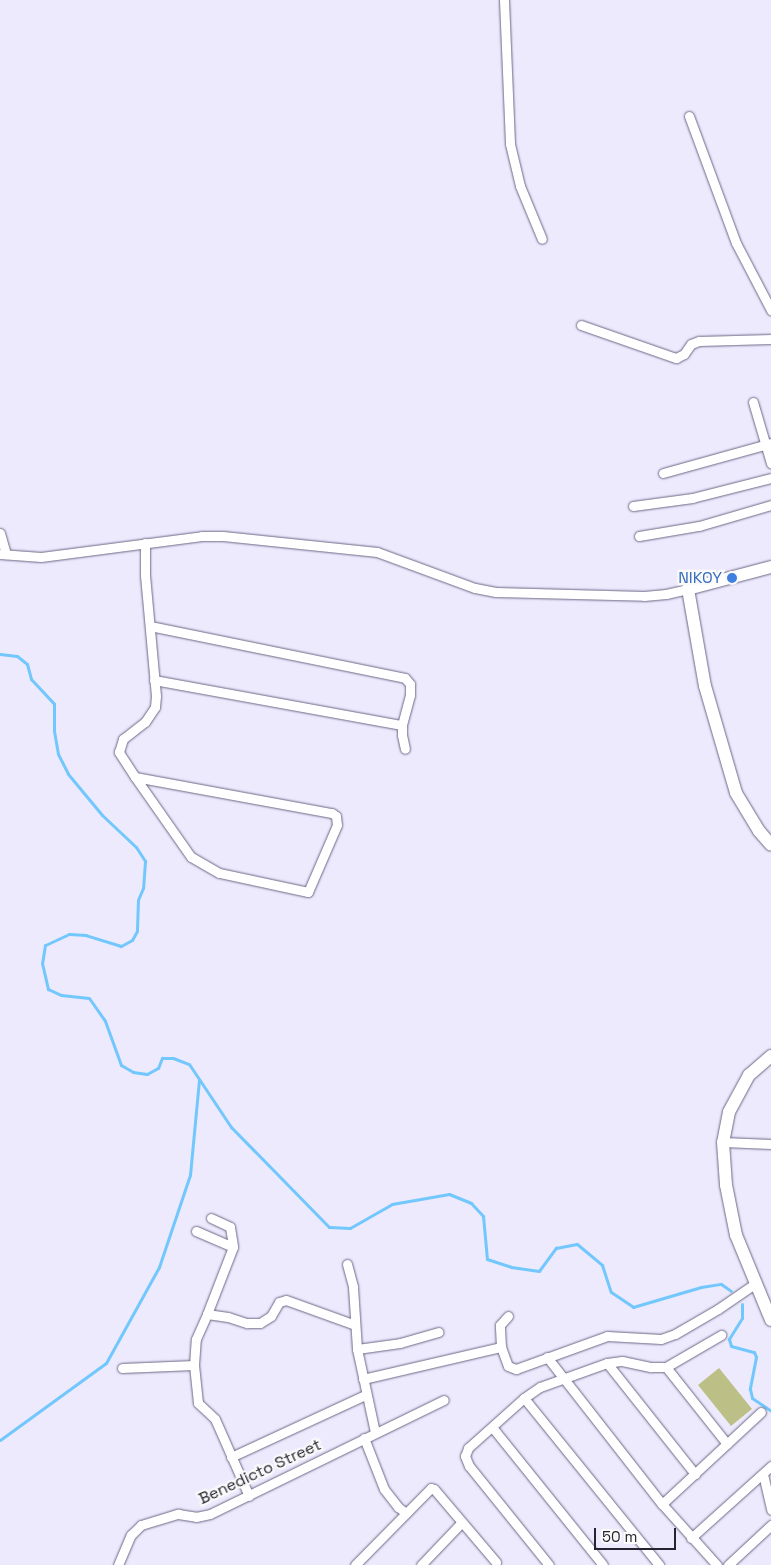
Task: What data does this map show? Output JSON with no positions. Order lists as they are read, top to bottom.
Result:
{
  "streets": {
    "street": ["Benedicto Street"]
  },
  "places": ["NIKOY"],
  "scale_bar": "50 m"
}
